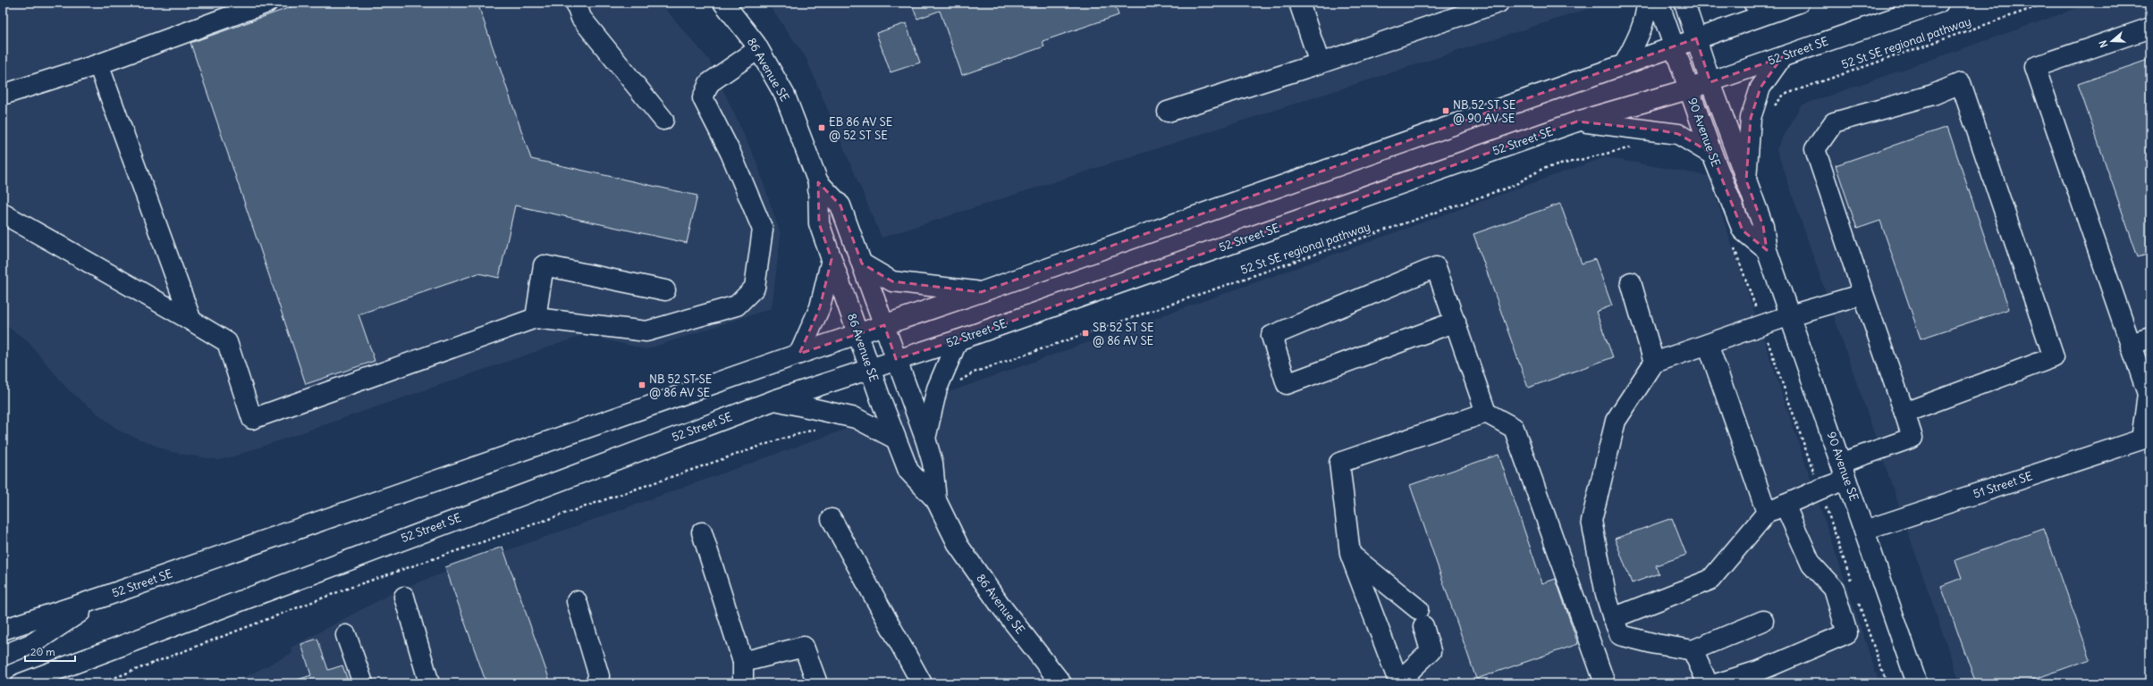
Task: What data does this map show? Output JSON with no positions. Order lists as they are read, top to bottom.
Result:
{
  "streets": {
    "main road": [
      "52 Street SE",
      "86 Avenue SE",
      "90 Avenue SE",
      "51 Street SE"
    ],
    "path": ["52 St SE regional pathway"]
  },
  "crossings": [
    ["52 Street SE", "86 Avenue SE"],
    ["52 Street SE", "90 Avenue SE"],
    ["90 Avenue SE", "51 Street SE"]
  ],
  "places": {
    "transit": [
      "NB 52 ST SE @ 90 AV SE",
      "EB 86 AV SE @ 52 ST SE",
      "SB 52 ST SE @ 86 AV SE",
      "NB 52 ST SE @ 86 AV SE"
    ]
  },
  "scale_bar": "20 m",
  "north": "left"
}
